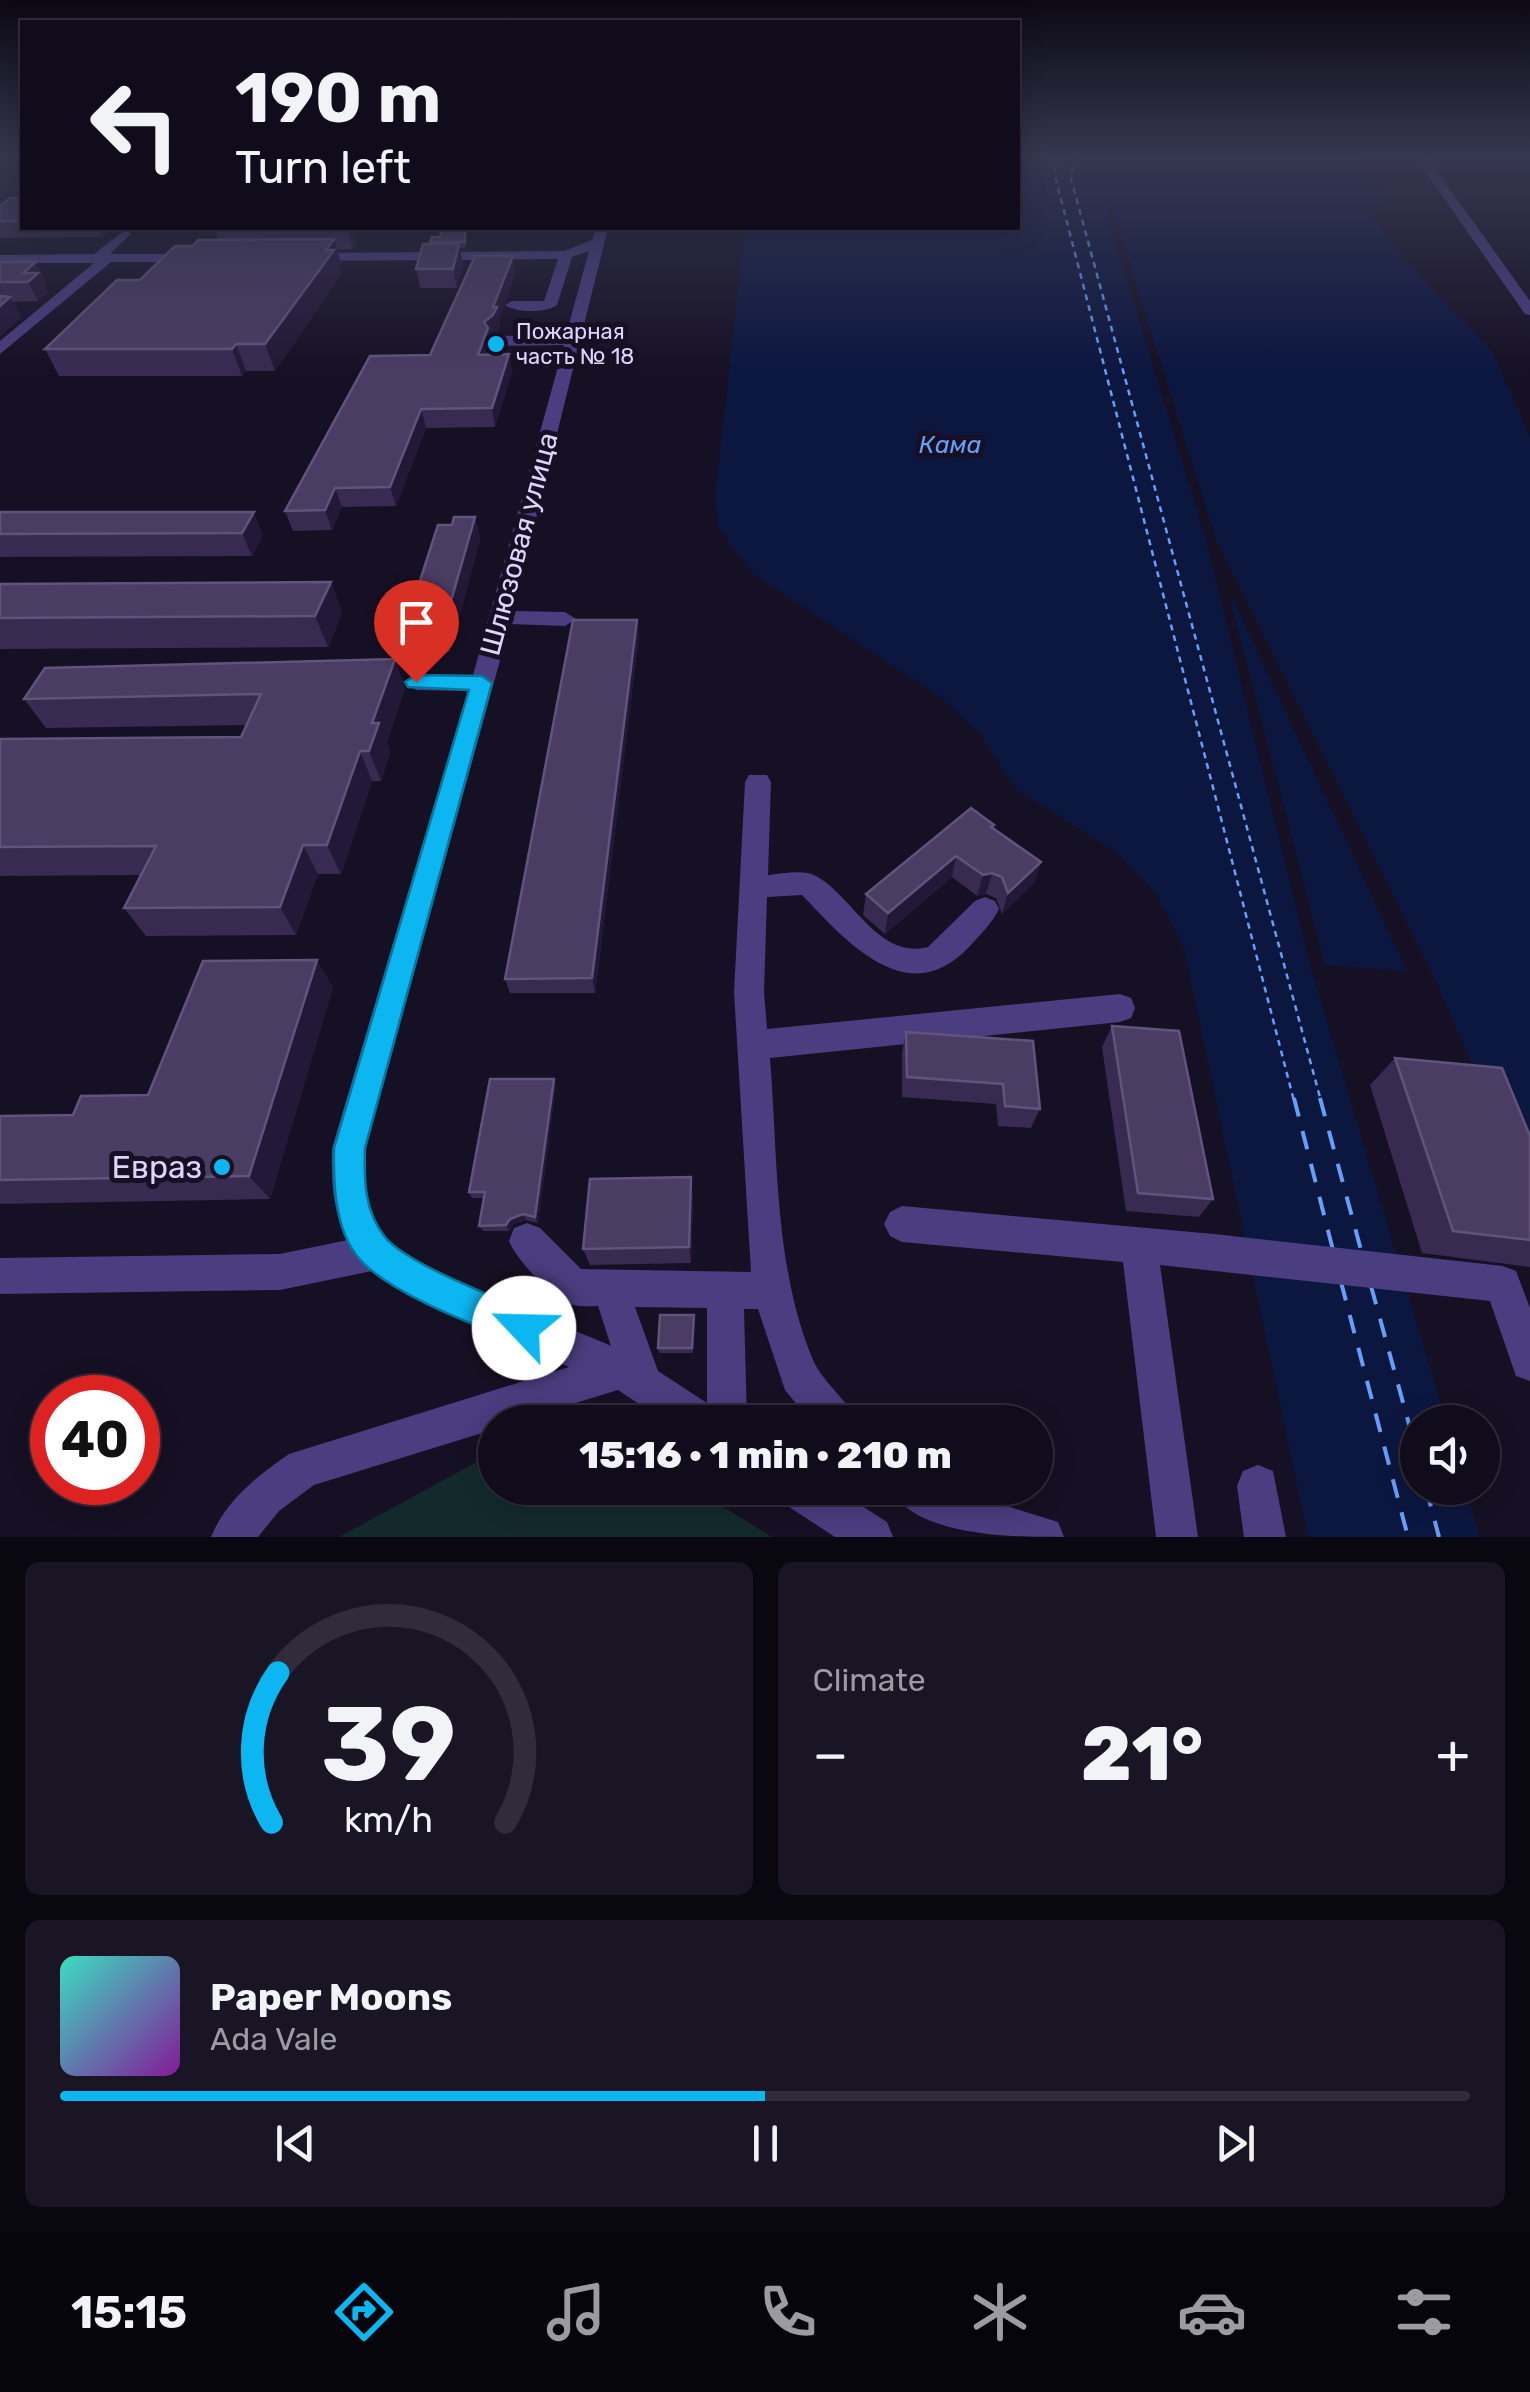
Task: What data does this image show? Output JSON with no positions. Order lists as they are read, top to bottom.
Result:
{
  "streets": {
    "street": ["Шлюзовая улица"]
  },
  "water": ["Кама"],
  "places": ["Пожарная часть № 18", "Евраз"],
  "page": {
    "turn": ["190 m", "Turn left"],
    "limit": "40",
    "trip": "15:16 · 1 min · 210 m",
    "tile": "Climate",
    "heat": ["−", "21°", "+"],
    "song": ["Paper Moons", "Ada Vale"],
    "tabs": "15:15",
    "gauge": ["39", "km/h"]
  }
}
